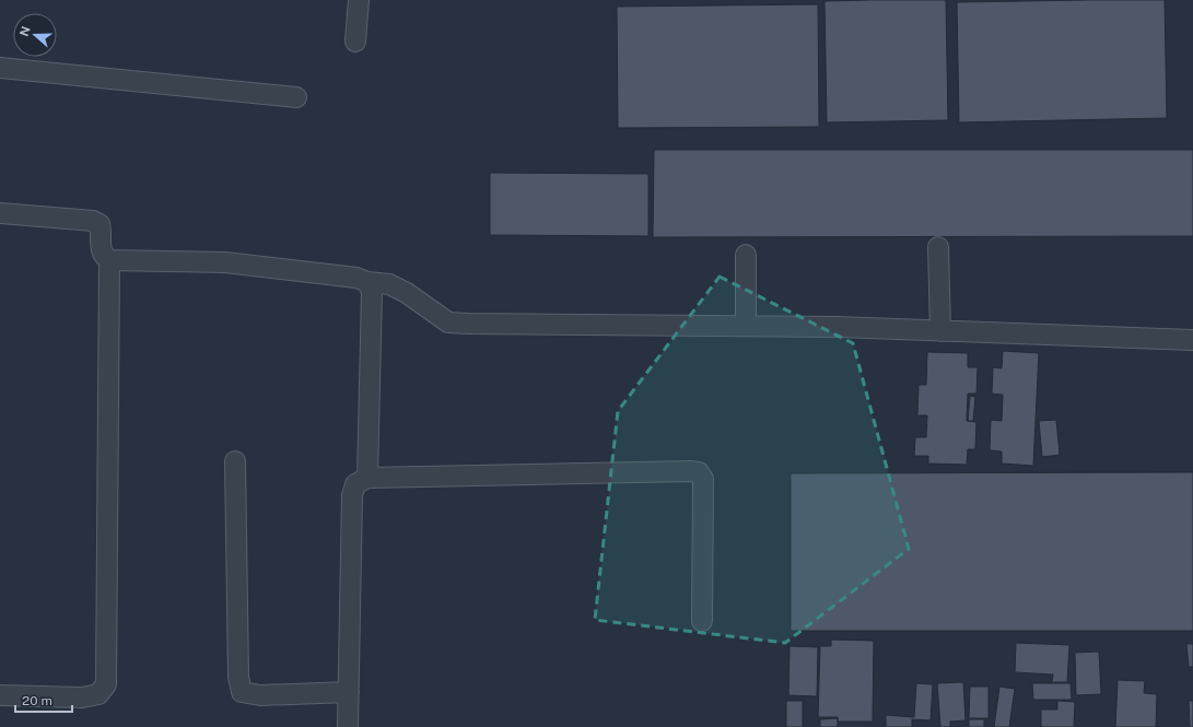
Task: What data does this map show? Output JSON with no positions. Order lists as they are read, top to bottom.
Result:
{
  "scale_bar": "20 m",
  "north": "left"
}
